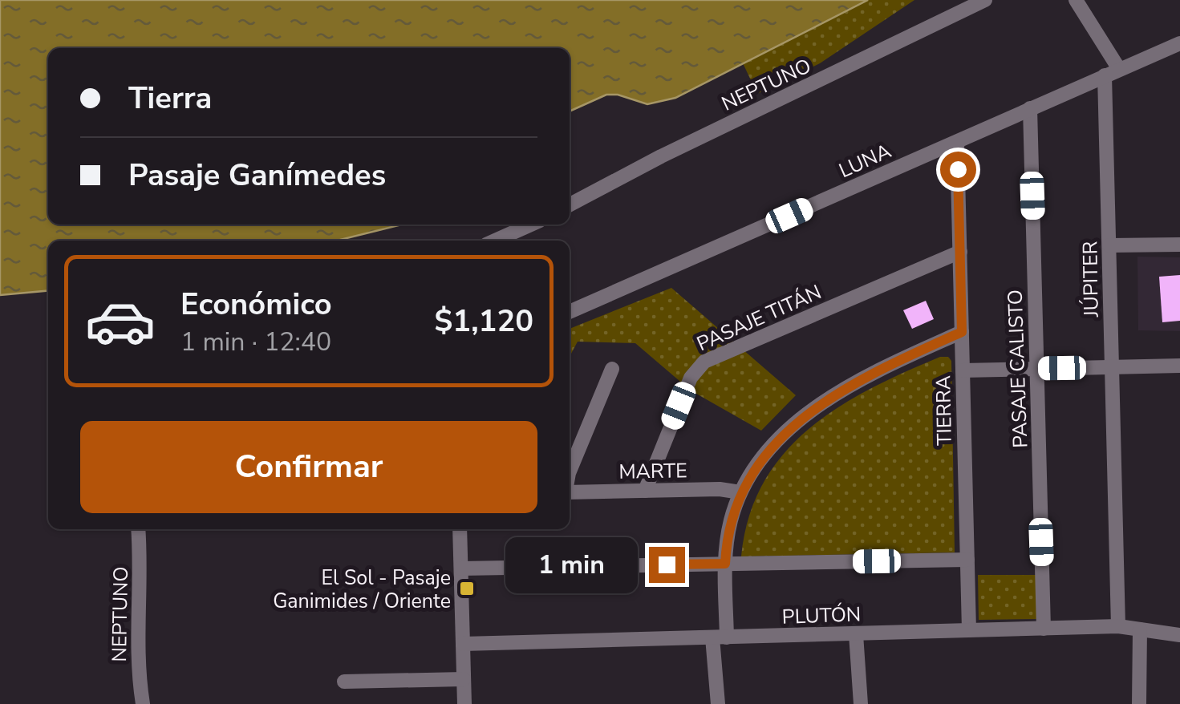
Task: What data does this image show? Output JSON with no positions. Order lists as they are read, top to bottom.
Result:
{
  "streets": {
    "street": [
      "NEPTUNO",
      "LUNA",
      "JÚPITER",
      "PASAJE TITÁN",
      "PASAJE CALISTO",
      "TIERRA",
      "MARTE",
      "PLUTÓN"
    ]
  },
  "crossings": [
    ["LUNA", "JÚPITER"],
    ["LUNA", "PASAJE CALISTO"],
    ["LUNA", "TIERRA"],
    ["JÚPITER", "PLUTÓN"],
    ["PASAJE TITÁN", "TIERRA"],
    ["PASAJE TITÁN", "MARTE"],
    ["PASAJE CALISTO", "PLUTÓN"],
    ["TIERRA", "PLUTÓN"]
  ],
  "places": {
    "transit": ["El Sol - Pasaje Ganimides / Oriente"]
  },
  "page": {
    "banner": ["Tierra", "Pasaje Ganímedes"],
    "list": [
      {
        "name": "Económico",
        "note": "1 min · 12:40",
        "value": "$1,120"
      }
    ],
    "buttons": "Confirmar",
    "bubble": "1 min"
  }
}
